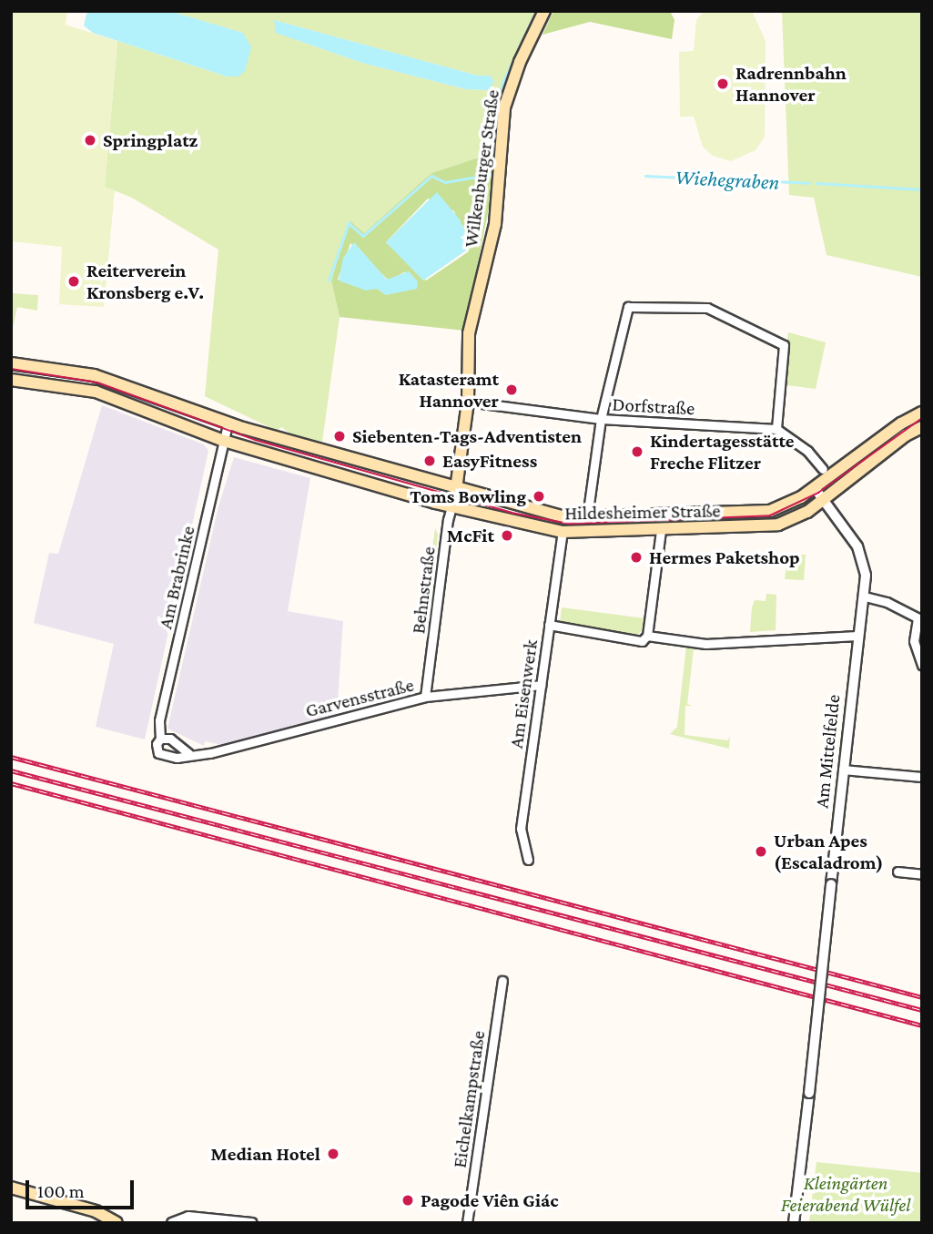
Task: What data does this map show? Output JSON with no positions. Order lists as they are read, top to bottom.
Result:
{
  "streets": {
    "main road": ["Wilkenburger Straße", "Hildesheimer Straße"],
    "street": [
      "Dorfstraße",
      "Am Brabrinke",
      "Behnstraße",
      "Am Eisenwerk",
      "Garvensstraße",
      "Am Mittelfelde",
      "Eichelkampstraße"
    ]
  },
  "crossings": [
    ["Wilkenburger Straße", "Dorfstraße"],
    ["Wilkenburger Straße", "Hildesheimer Straße"],
    ["Wilkenburger Straße", "Behnstraße"],
    ["Hildesheimer Straße", "Am Brabrinke"],
    ["Hildesheimer Straße", "Behnstraße"],
    ["Hildesheimer Straße", "Am Eisenwerk"],
    ["Hildesheimer Straße", "Am Mittelfelde"],
    ["Am Brabrinke", "Garvensstraße"],
    ["Behnstraße", "Garvensstraße"],
    ["Am Eisenwerk", "Garvensstraße"]
  ],
  "water": ["Wiehegraben"],
  "parks": ["Kleingärten Feierabend Wülfel"],
  "places": [
    "Radrennbahn Hannover",
    "Springplatz",
    "Reiterverein Kronsberg e.V.",
    "Katasteramt Hannover",
    "Siebenten-Tags-Adventisten",
    "Kindertagesstätte Freche Flitzer",
    "EasyFitness",
    "Toms Bowling",
    "McFit",
    "Hermes Paketshop",
    "Urban Apes (Escaladrom)",
    "Median Hotel",
    "Pagode Viên Giác"
  ],
  "scale_bar": "100 m"
}
